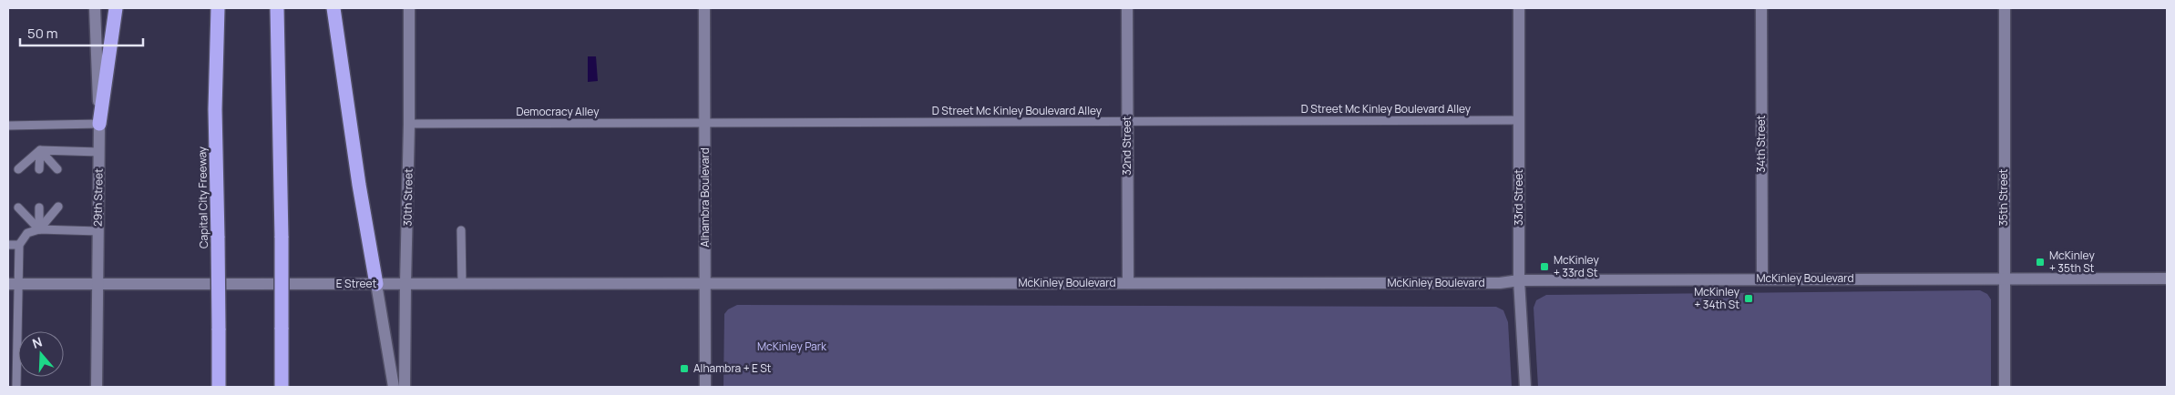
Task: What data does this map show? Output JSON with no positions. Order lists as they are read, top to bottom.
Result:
{
  "streets": {
    "highway": ["Capital City Freeway"],
    "street": [
      "34th Street",
      "32nd Street",
      "29th Street",
      "30th Street",
      "Alhambra Boulevard",
      "33rd Street",
      "35th Street",
      "McKinley Boulevard",
      "E Street"
    ],
    "lane": ["D Street Mc Kinley Boulevard Alley", "Democracy Alley"]
  },
  "crossings": [
    ["D Street Mc Kinley Boulevard Alley", "Democracy Alley"],
    ["D Street Mc Kinley Boulevard Alley", "32nd Street"],
    ["D Street Mc Kinley Boulevard Alley", "Alhambra Boulevard"],
    ["D Street Mc Kinley Boulevard Alley", "33rd Street"],
    ["Democracy Alley", "30th Street"],
    ["Democracy Alley", "Alhambra Boulevard"],
    ["34th Street", "McKinley Boulevard"],
    ["32nd Street", "McKinley Boulevard"],
    ["29th Street", "E Street"],
    ["30th Street", "E Street"],
    ["Alhambra Boulevard", "McKinley Boulevard"],
    ["Alhambra Boulevard", "E Street"],
    ["33rd Street", "McKinley Boulevard"],
    ["35th Street", "McKinley Boulevard"],
    ["McKinley Boulevard", "E Street"]
  ],
  "parks": ["McKinley Park"],
  "places": {
    "transit": [
      "McKinley + 35th St",
      "McKinley + 33rd St",
      "McKinley + 34th St",
      "Alhambra + E St"
    ]
  },
  "scale_bar": "50 m",
  "north": "top"
}
